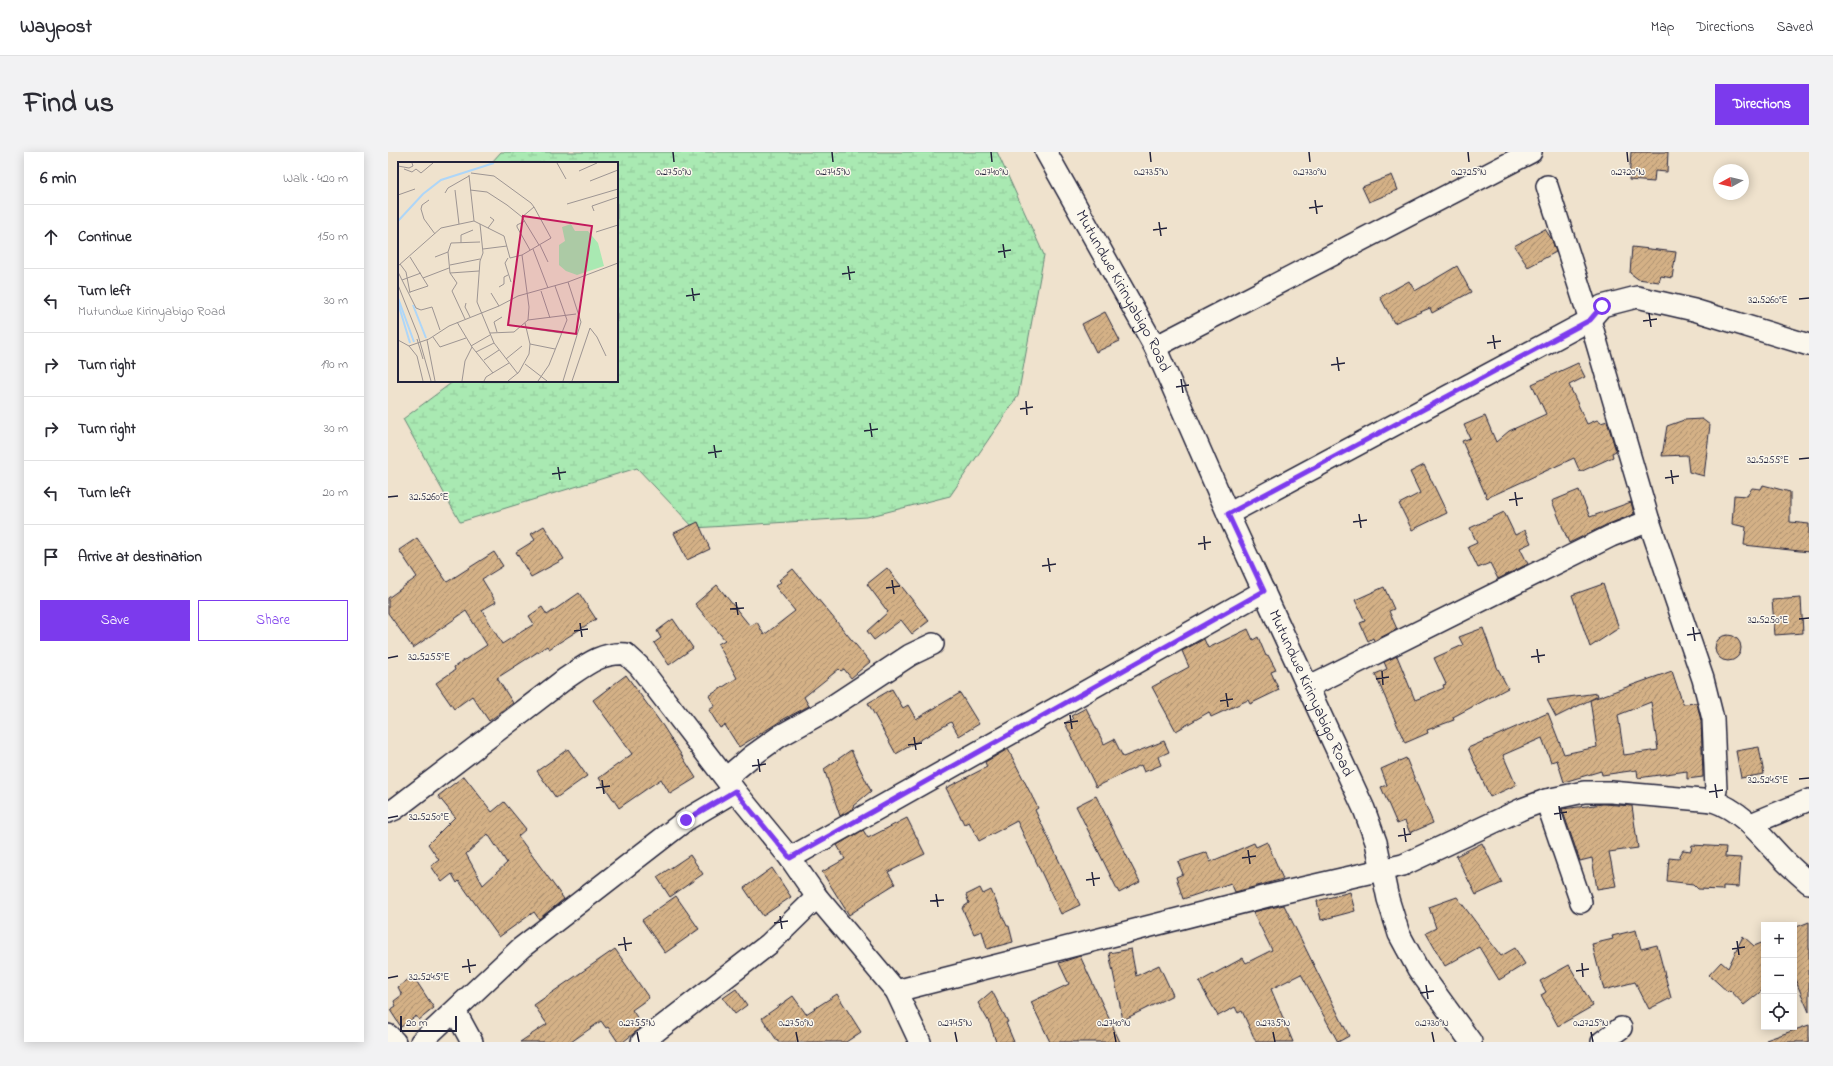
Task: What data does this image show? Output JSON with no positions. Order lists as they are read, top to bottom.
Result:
{
  "streets": {
    "street": ["Mutundwe Kirinyabigo Road"]
  },
  "scale_bar": "20 m",
  "north": "left",
  "page": {
    "header": "Waypost",
    "nav": ["Map", "Directions", "Saved"],
    "title": "Find us",
    "buttons": [
      "Directions",
      ["Save", "Share"]
    ],
    "heading": ["6 min", "Walk · 420 m"],
    "list": [
      ["Continue", "150 m"],
      ["Turn left", "Mutundwe Kirinyabigo Road", "30 m"],
      ["Turn right", "190 m"],
      ["Turn right", "30 m"],
      ["Turn left", "20 m"],
      "Arrive at destination"
    ],
    "map_buttons": ["+", "−"],
    "scale": "20 m"
  },
  "coordinates": [
    "0.2750°N",
    "0.2745°N",
    "0.2740°N",
    "0.2735°N",
    "0.2730°N",
    "0.2725°N",
    "0.2720°N",
    "32.5260°E",
    "32.5255°E",
    "32.5250°E",
    "32.5245°E",
    "0.2755°N"
  ]
}
